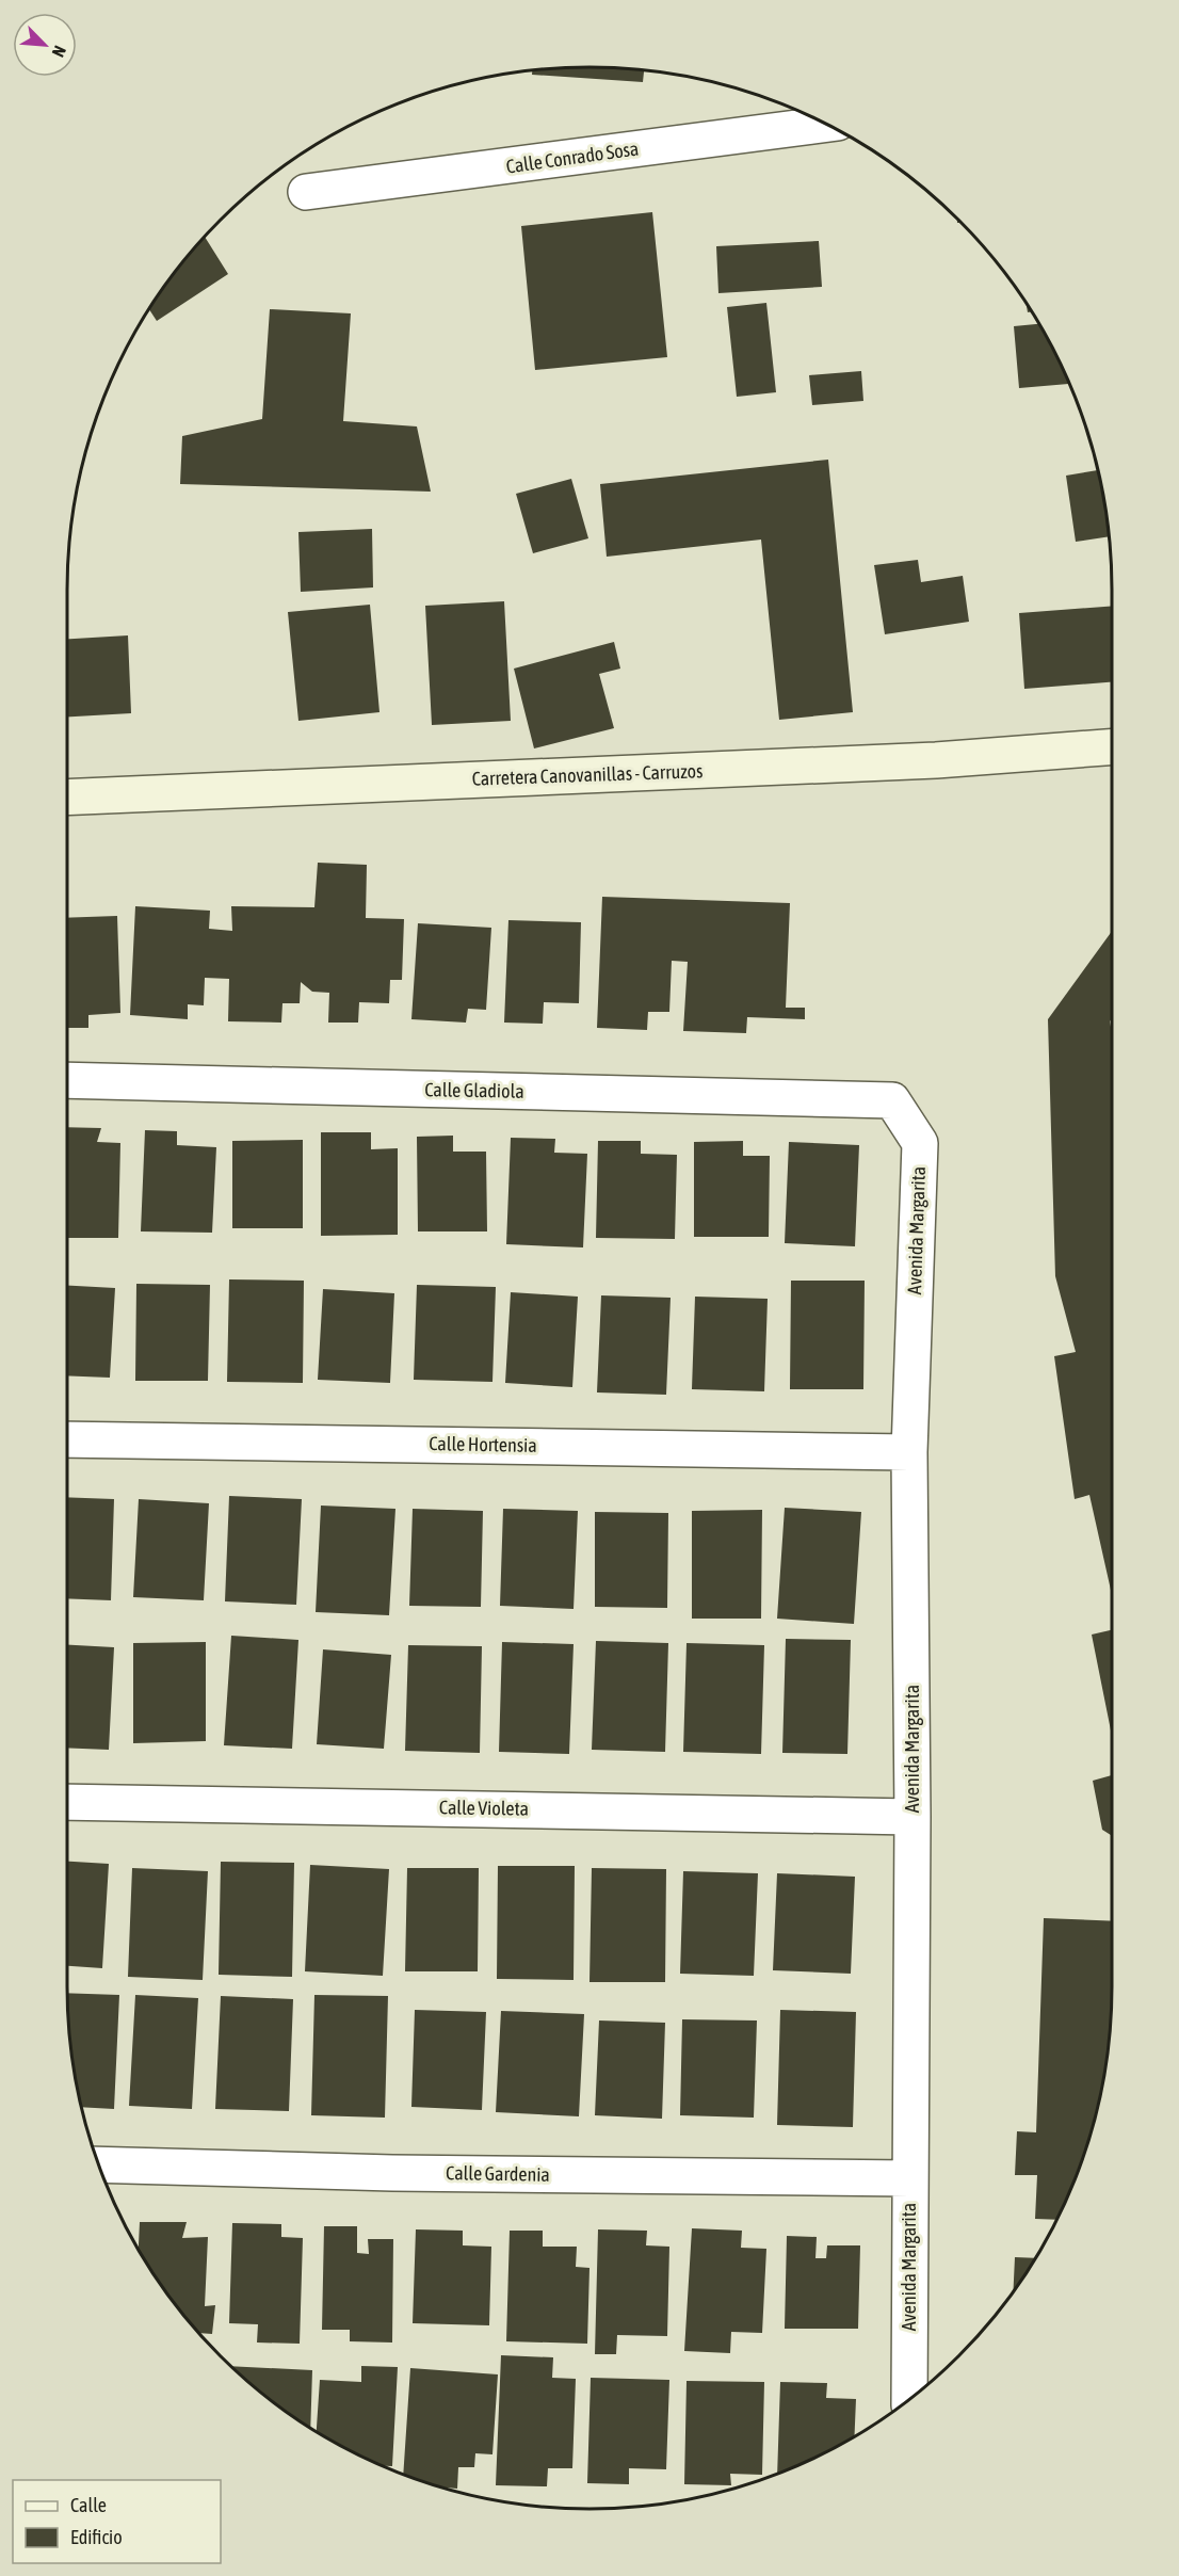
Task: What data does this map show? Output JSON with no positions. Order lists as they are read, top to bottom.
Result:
{
  "streets": {
    "street": [
      "Calle Conrado Sosa",
      "Carretera Canovanillas - Carruzos",
      "Calle Gladiola",
      "Avenida Margarita",
      "Calle Hortensia",
      "Calle Violeta",
      "Calle Gardenia"
    ]
  },
  "crossings": [
    ["Calle Gladiola", "Avenida Margarita"],
    ["Avenida Margarita", "Calle Hortensia"],
    ["Avenida Margarita", "Calle Violeta"],
    ["Avenida Margarita", "Calle Gardenia"]
  ],
  "legend": ["Calle", "Edificio"],
  "north": "bottom right"
}
